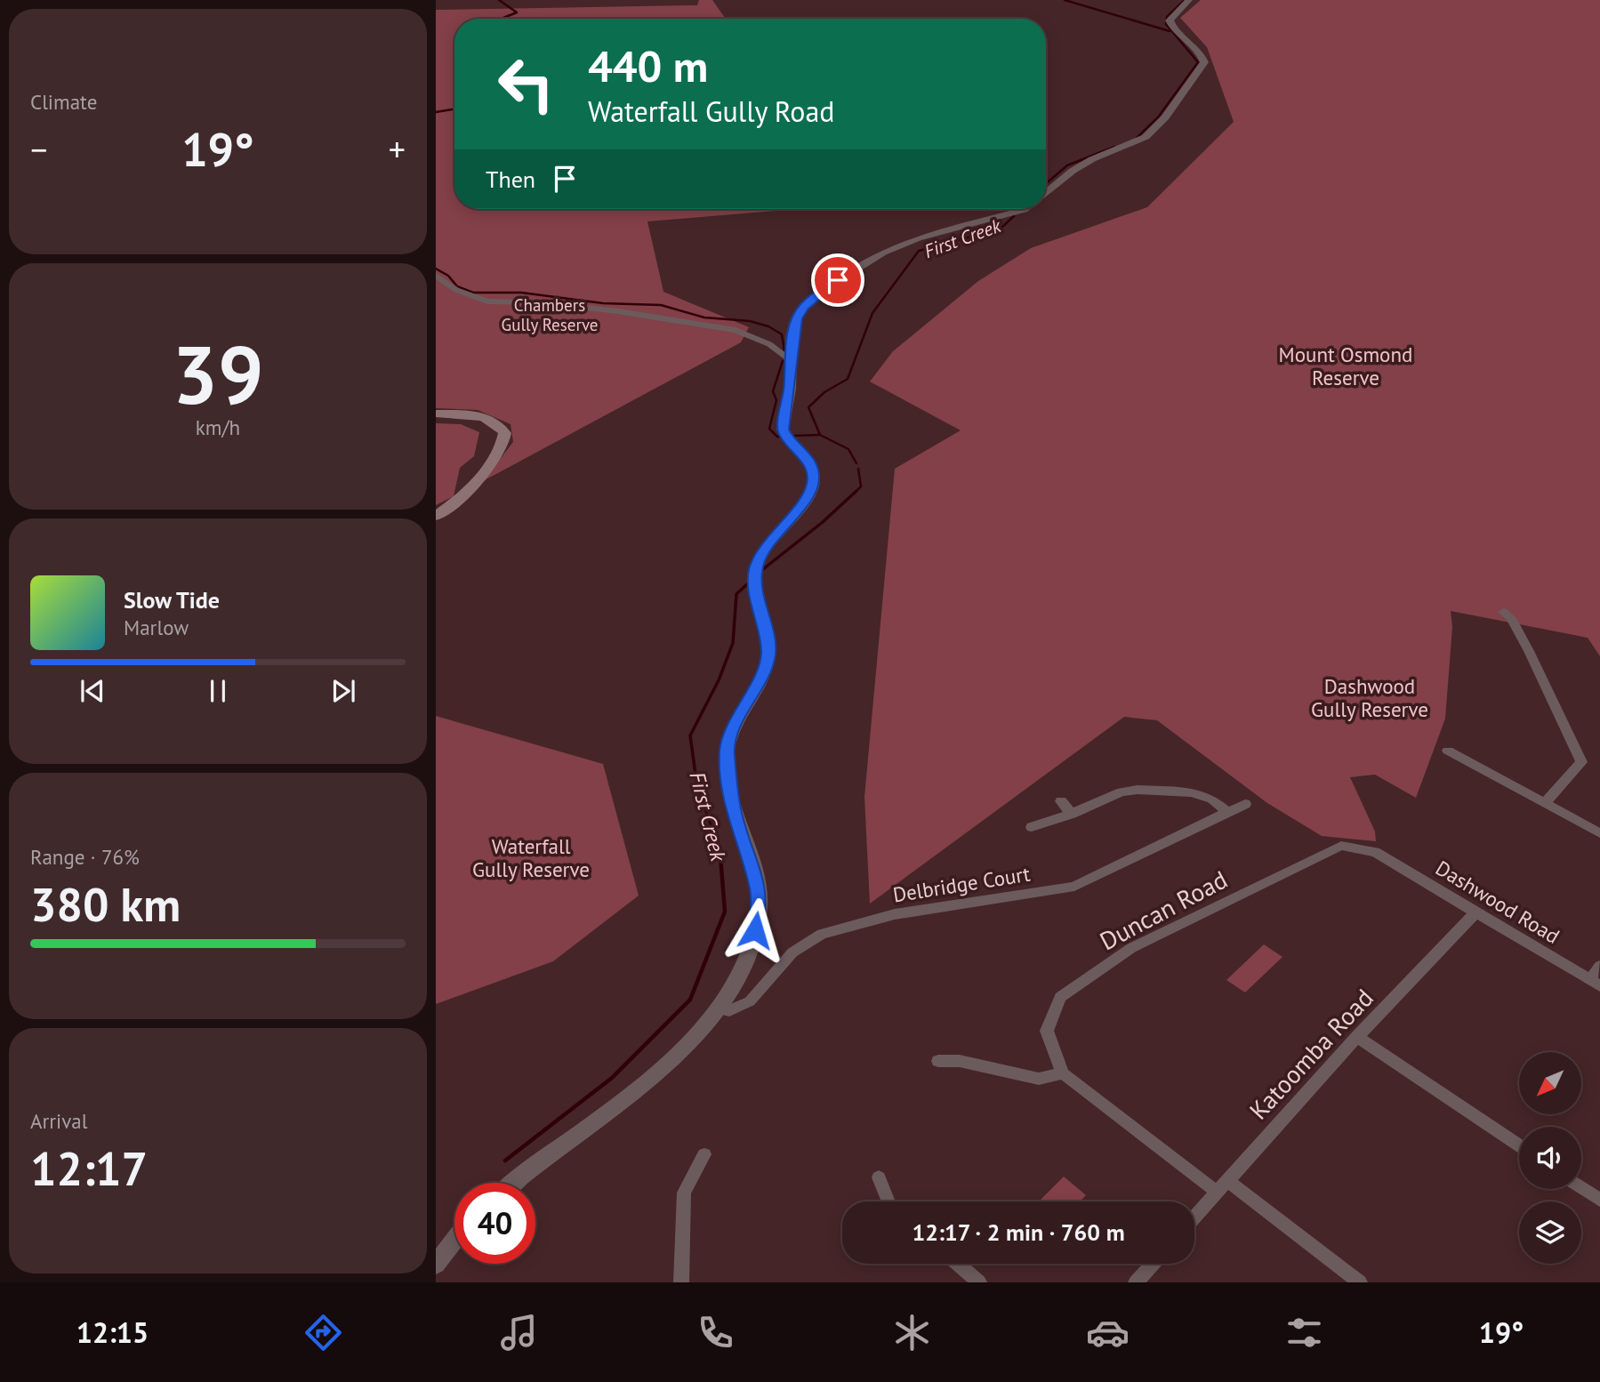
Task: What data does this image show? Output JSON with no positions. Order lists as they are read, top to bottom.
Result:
{
  "streets": {
    "street": [
      "Delbridge Court",
      "Dashwood Road",
      "Duncan Road",
      "Katoomba Road"
    ]
  },
  "crossings": [
    ["Dashwood Road", "Duncan Road"],
    ["Dashwood Road", "Katoomba Road"]
  ],
  "water": ["First Creek"],
  "parks": [
    "Chambers Gully Reserve",
    "Mount Osmond Reserve",
    "Dashwood Gully Reserve",
    "Waterfall Gully Reserve"
  ],
  "north": "bottom left",
  "page": {
    "tile": [
      "Climate",
      ["39", "km/h"],
      ["Range · 76%", "380 km"],
      ["Arrival", "12:17"]
    ],
    "turn": ["440 m", "Waterfall Gully Road"],
    "heat": ["−", "19°", "+"],
    "then": "Then",
    "song": ["Slow Tide", "Marlow"],
    "limit": "40",
    "trip": "12:17 · 2 min · 760 m",
    "tabs": ["12:15", "19°"]
  }
}
